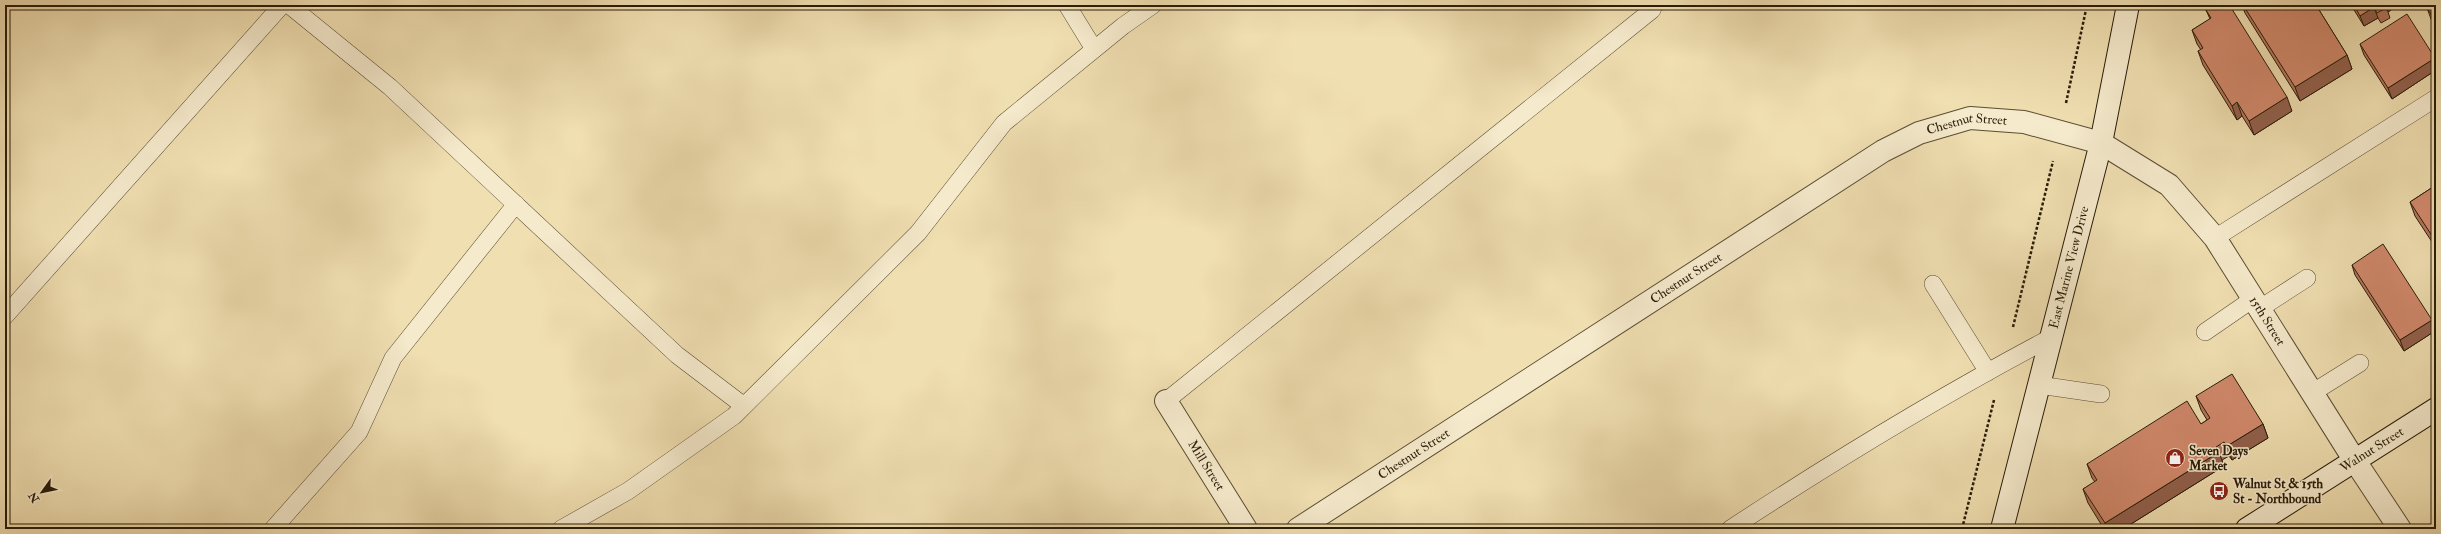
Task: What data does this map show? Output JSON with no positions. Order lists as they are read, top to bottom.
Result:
{
  "streets": {
    "street": [
      "Chestnut Street",
      "East Marine View Drive",
      "15th Street",
      "Walnut Street",
      "Mill Street"
    ]
  },
  "crossings": [
    ["Chestnut Street", "East Marine View Drive"],
    ["Chestnut Street", "15th Street"],
    ["East Marine View Drive", "15th Street"],
    ["15th Street", "Walnut Street"]
  ],
  "places": {
    "shop": ["Seven Days Market"],
    "bus stop": ["Walnut St & 15th St - Northbound"]
  },
  "north": "bottom left"
}
